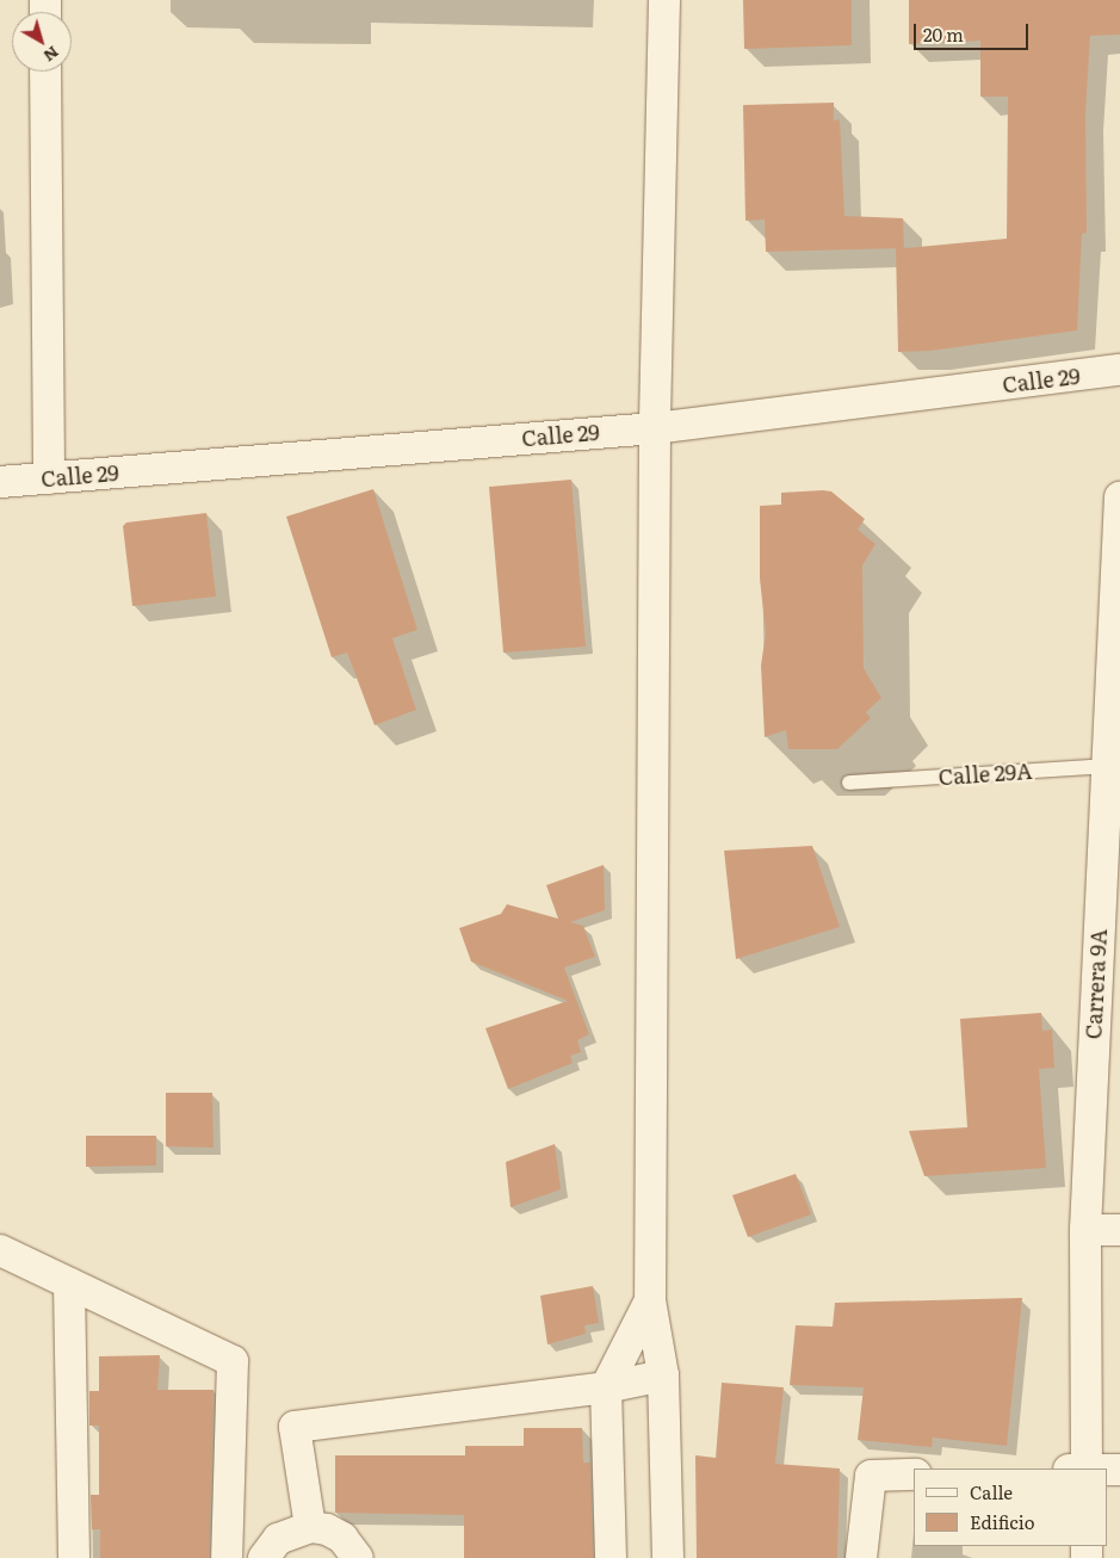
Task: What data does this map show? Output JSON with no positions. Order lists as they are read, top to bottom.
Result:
{
  "streets": {
    "street": ["Calle 29", "Carrera 9A"],
    "lane": ["Calle 29A"]
  },
  "crossings": [
    ["Calle 29A", "Carrera 9A"]
  ],
  "legend": ["Calle", "Edificio"],
  "scale_bar": "20 m",
  "north": "bottom right"
}
